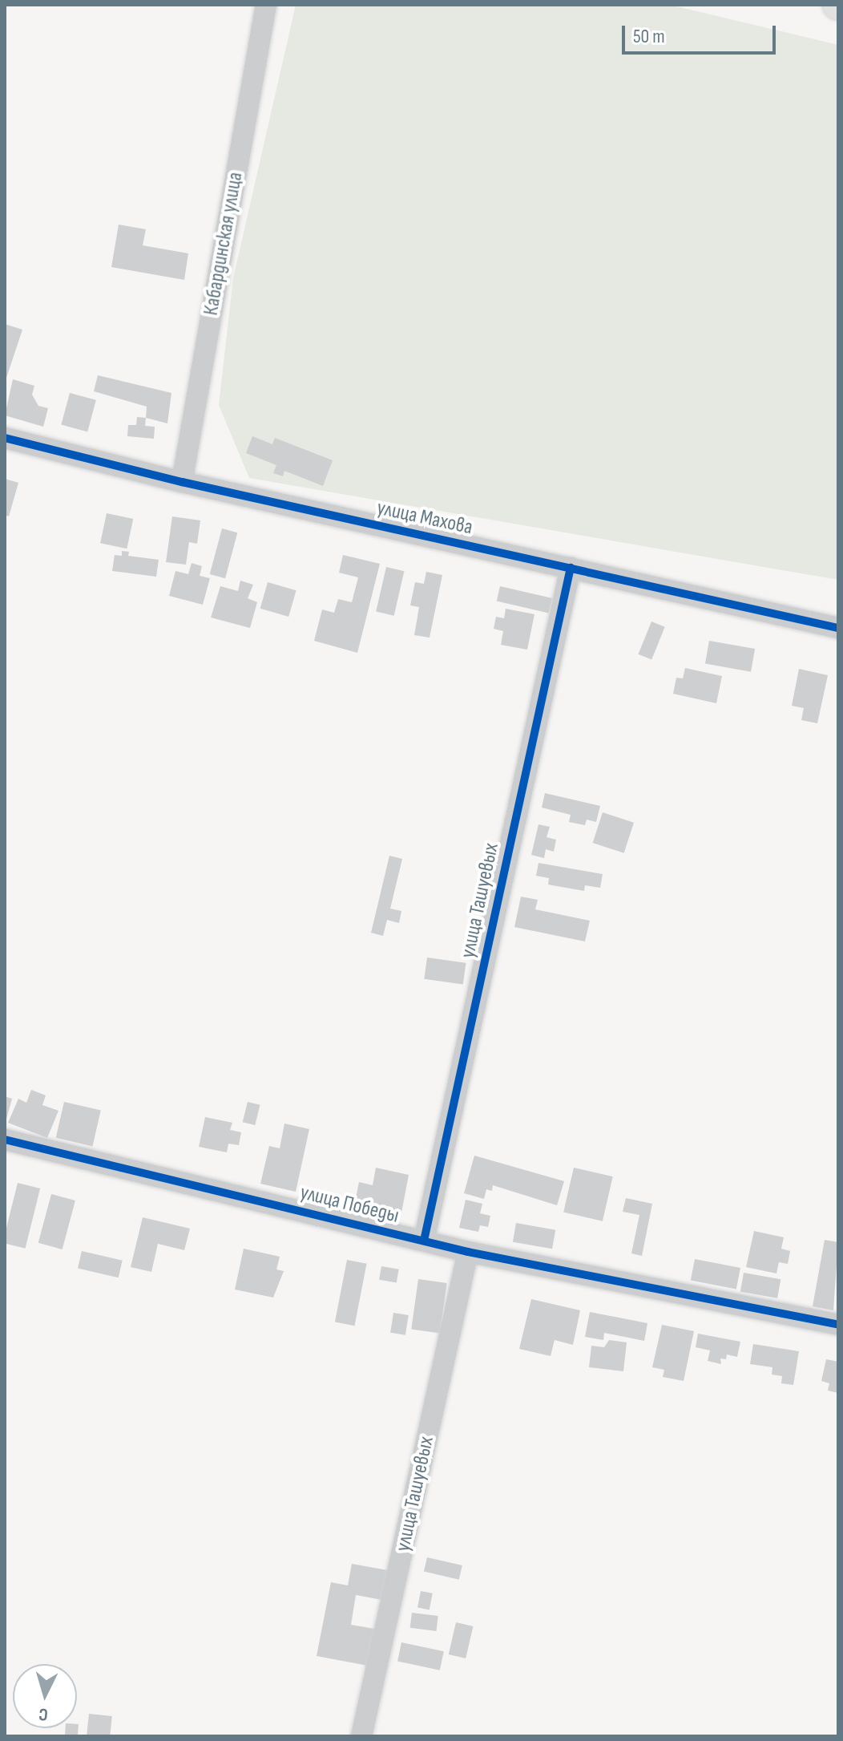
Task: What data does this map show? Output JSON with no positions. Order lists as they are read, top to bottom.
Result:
{
  "streets": {
    "street": [
      "Кабардинская улица",
      "улица Махова",
      "улица Ташуевых",
      "улица Победы"
    ]
  },
  "crossings": [
    ["Кабардинская улица", "улица Махова"],
    ["улица Махова", "улица Ташуевых"],
    ["улица Ташуевых", "улица Победы"]
  ],
  "scale_bar": "50 m",
  "north": "bottom"
}
